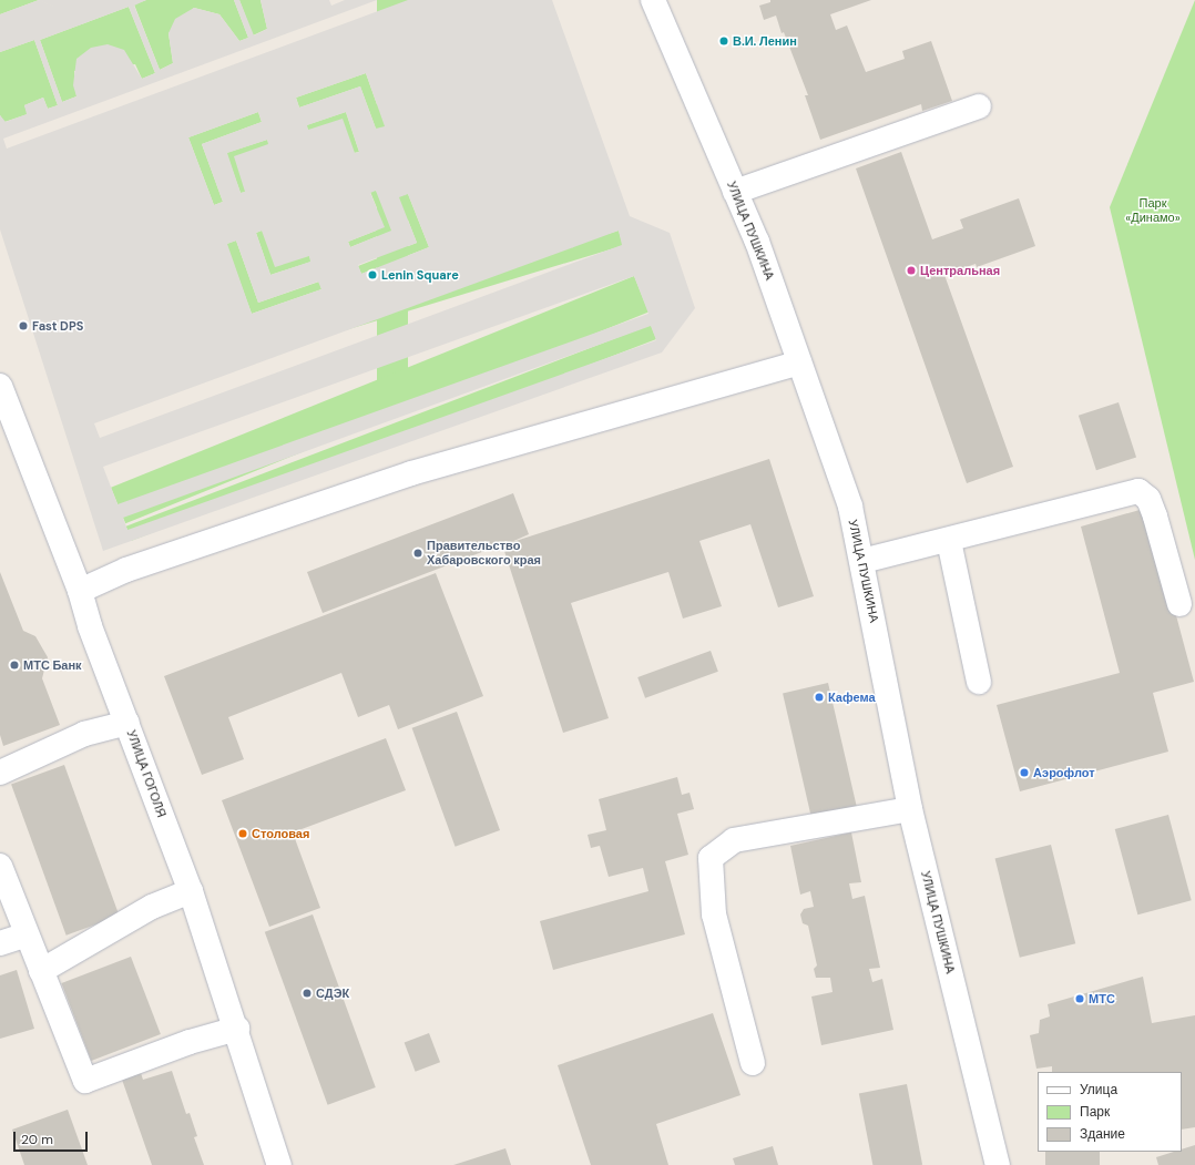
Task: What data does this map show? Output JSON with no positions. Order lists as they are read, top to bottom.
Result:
{
  "streets": {
    "street": ["УЛИЦА ПУШКИНА", "УЛИЦА ГОГОЛЯ"]
  },
  "parks": ["Парк «Динамо»"],
  "places": [
    "В.И. Ленин",
    "Центральная",
    "Lenin Square",
    "Fast DPS",
    "Правительство Хабаровского края",
    "МТС Банк",
    "Кафема",
    "Аэрофлот",
    "Столовая",
    "СДЭК",
    "МТС"
  ],
  "legend": ["Улица", "Парк", "Здание"],
  "scale_bar": "20 m"
}
